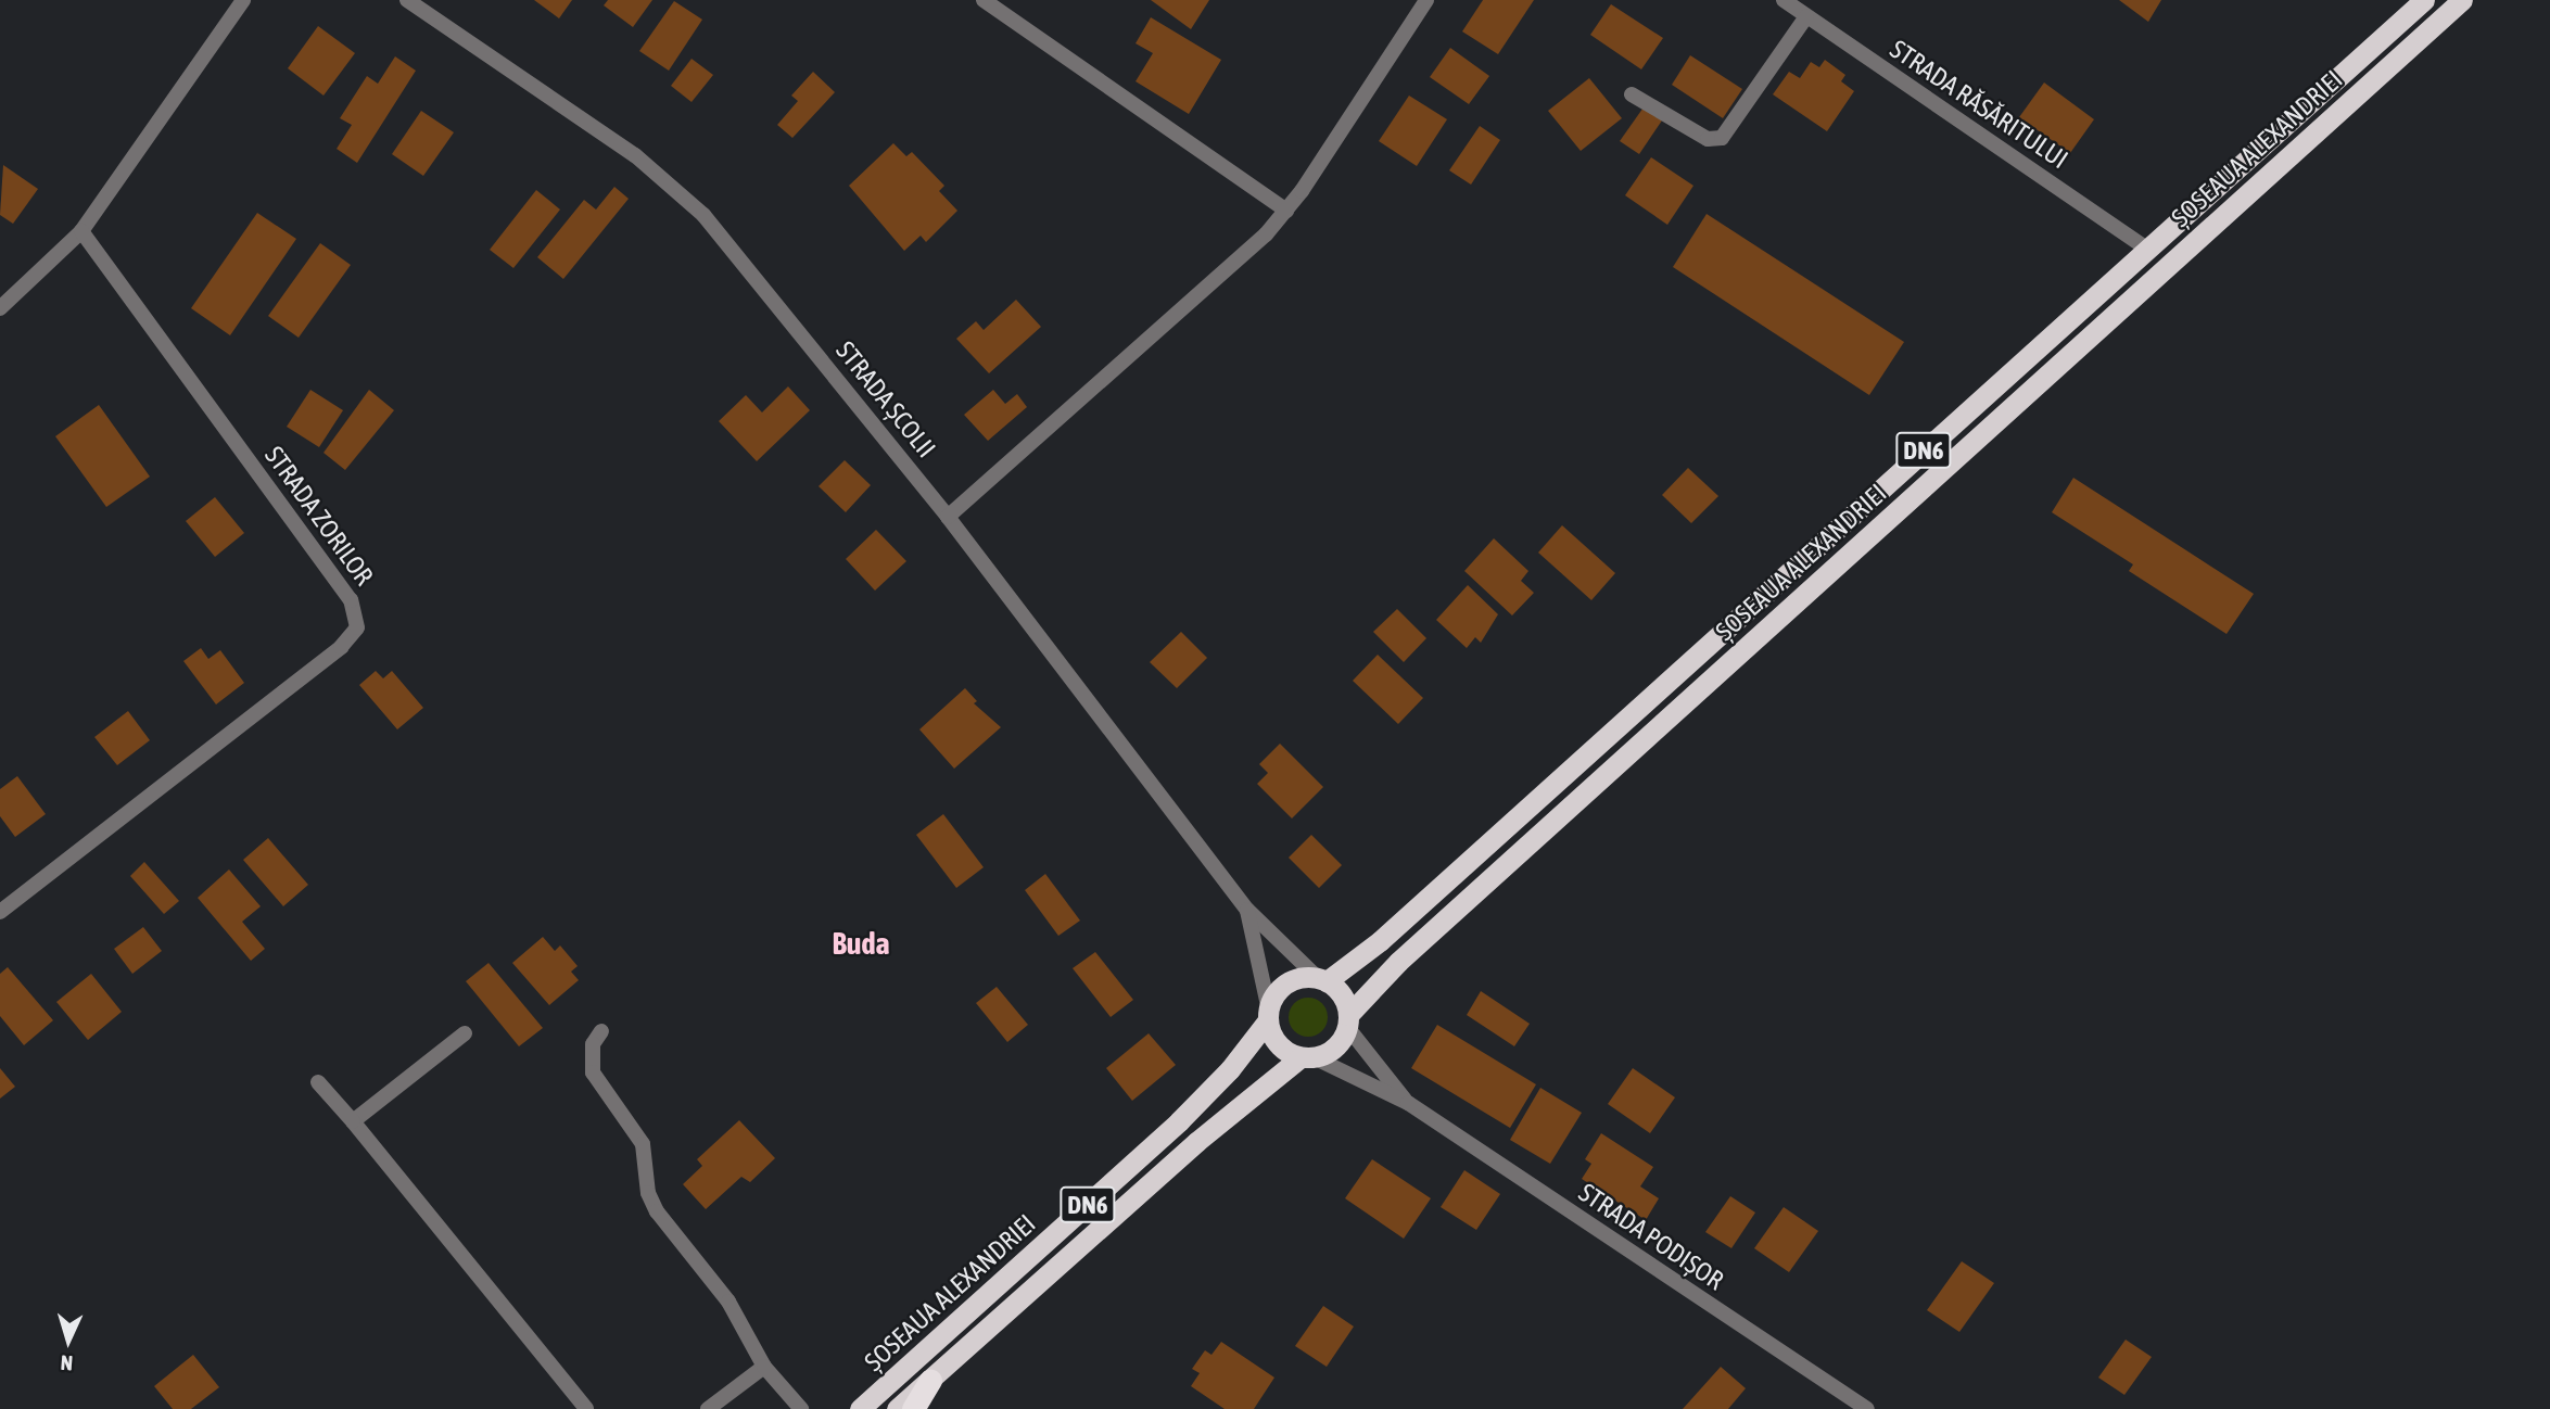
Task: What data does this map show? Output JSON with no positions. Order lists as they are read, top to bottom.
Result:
{
  "streets": {
    "highway": ["ȘOSEAUA ALEXANDRIEI", "DN6"],
    "street": [
      "STRADA RĂSĂRITULUI",
      "STRADA ȘCOLII",
      "STRADA ZORILOR",
      "STRADA PODIȘOR"
    ]
  },
  "crossings": [
    ["STRADA RĂSĂRITULUI", "ȘOSEAUA ALEXANDRIEI"],
    ["ȘOSEAUA ALEXANDRIEI", "STRADA ȘCOLII"],
    ["ȘOSEAUA ALEXANDRIEI", "STRADA PODIȘOR"],
    ["STRADA ȘCOLII", "STRADA PODIȘOR"]
  ],
  "districts": ["Buda"],
  "north": "bottom"
}
